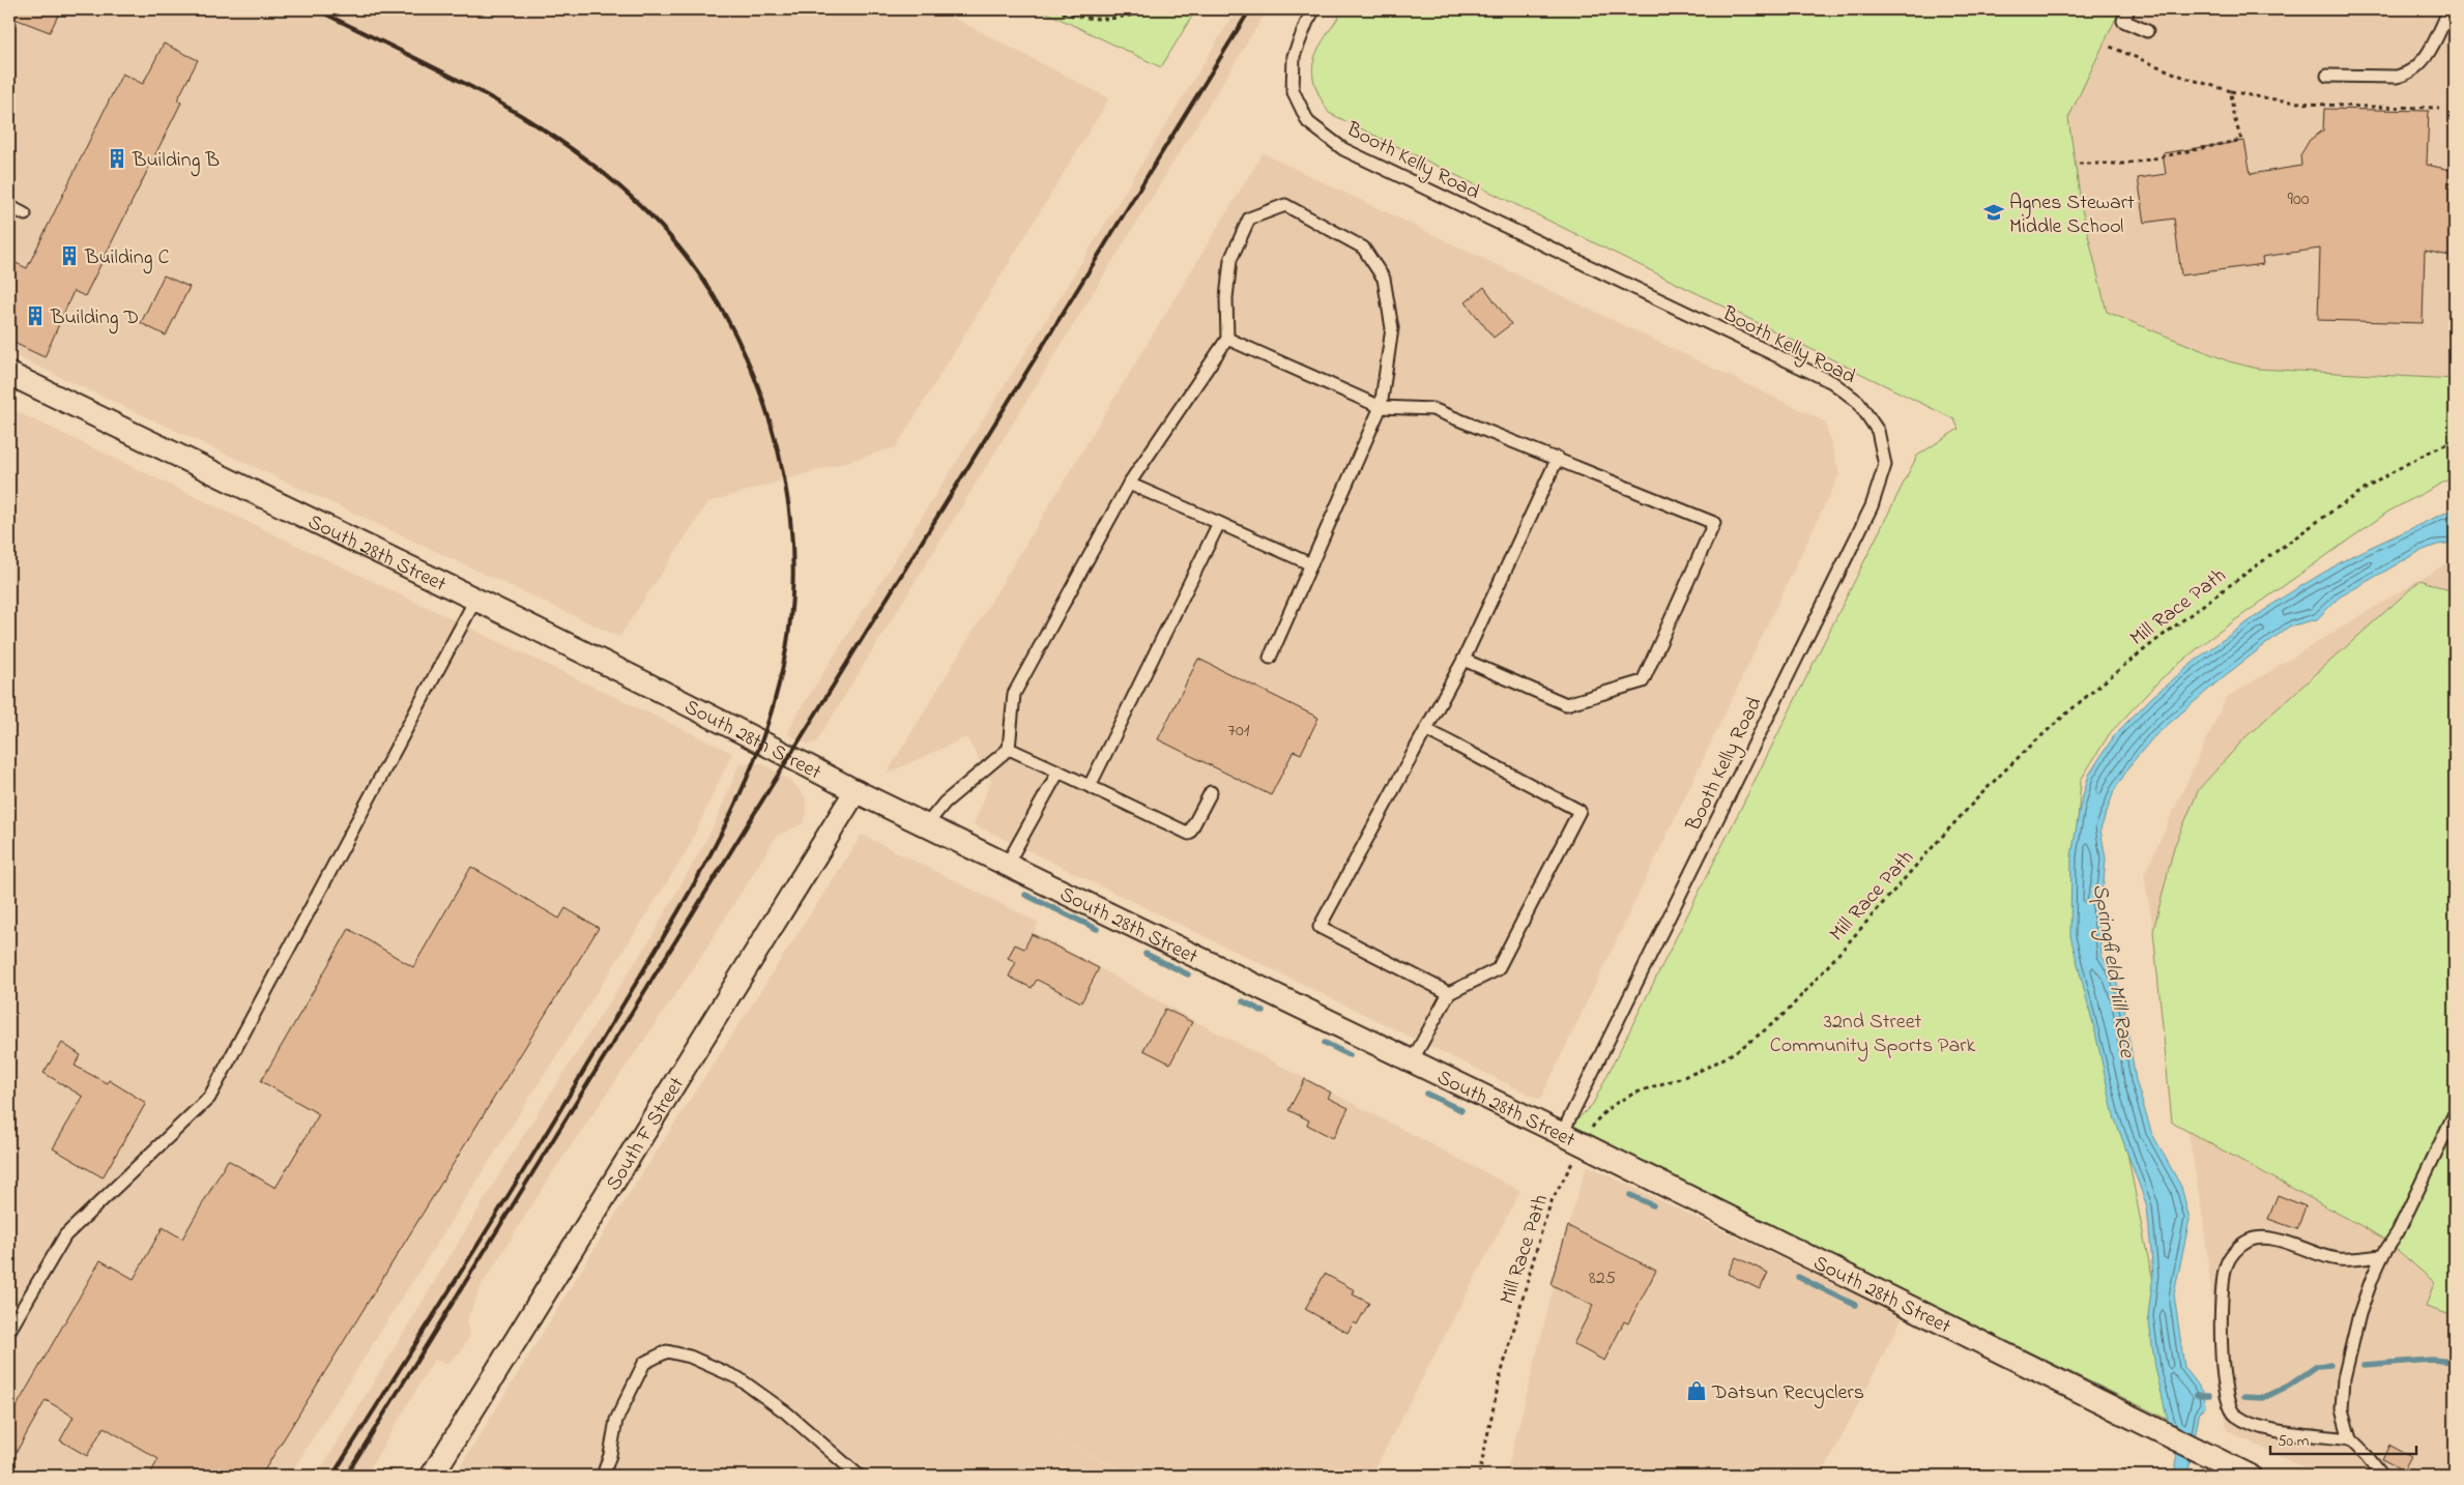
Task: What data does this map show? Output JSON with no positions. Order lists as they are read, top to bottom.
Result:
{
  "streets": {
    "street": ["South 28th Street", "South F Street"],
    "lane": ["Booth Kelly Road"],
    "path": ["Mill Race Path"]
  },
  "crossings": [
    ["Booth Kelly Road", "South 28th Street"],
    ["South 28th Street", "Mill Race Path"],
    ["South 28th Street", "South F Street"]
  ],
  "water": ["Springfield Mill Race"],
  "parks": ["32nd Street Community Sports Park"],
  "places": {
    "building": ["Building B", "Building C", "Building D"],
    "school or university": ["Agnes Stewart Middle School"],
    "shop": ["Datsun Recyclers"]
  },
  "house_numbers": ["900", "701", "825"],
  "scale_bar": "50 m"
}
